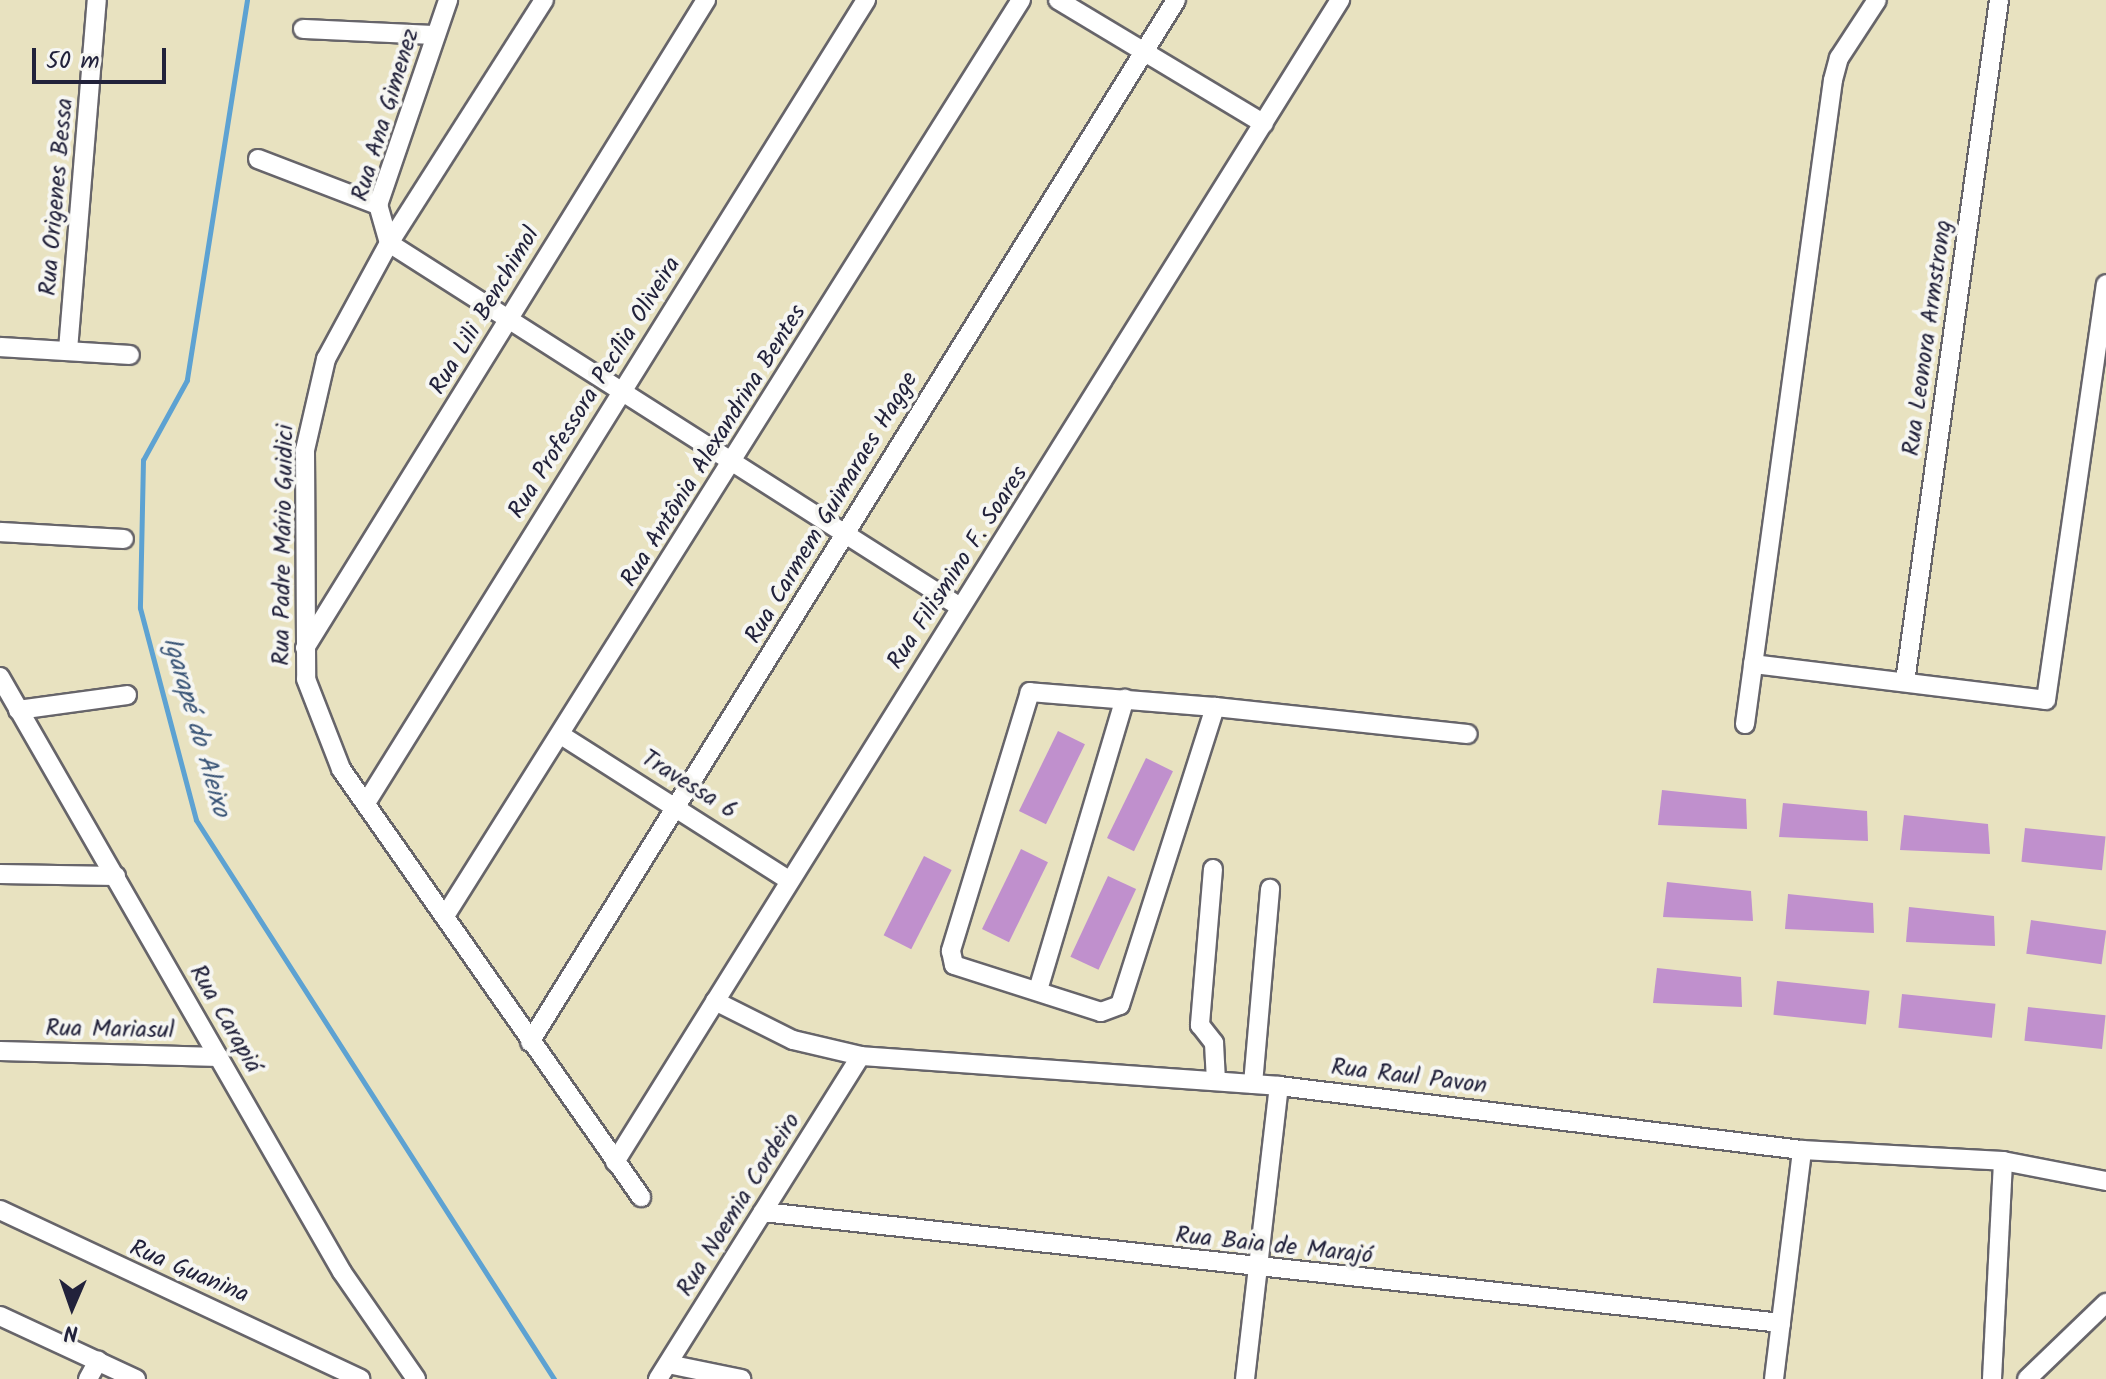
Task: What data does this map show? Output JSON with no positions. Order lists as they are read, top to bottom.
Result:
{
  "streets": {
    "street": [
      "Rua Ana Gimenez",
      "Rua Origenes Bessa",
      "Rua Lili Benchimol",
      "Rua Leonora Armstrong",
      "Rua Professora Pecília Oliveira",
      "Rua Antônia Alexandrina Bentes",
      "Rua Carmem Guimaraes Hagge",
      "Rua Padre Mário Guidici",
      "Rua Filismino F. Soares",
      "Travessa 6",
      "Rua Carapiá",
      "Rua Mariasul",
      "Rua Raul Pavon",
      "Rua Noemia Cordeiro",
      "Rua Baia de Marajó",
      "Rua Guanina"
    ]
  },
  "crossings": [
    ["Rua Ana Gimenez", "Rua Padre Mário Guidici"],
    ["Rua Lili Benchimol", "Rua Padre Mário Guidici"],
    ["Rua Professora Pecília Oliveira", "Rua Padre Mário Guidici"],
    ["Rua Antônia Alexandrina Bentes", "Rua Padre Mário Guidici"],
    ["Rua Antônia Alexandrina Bentes", "Travessa 6"],
    ["Rua Carmem Guimaraes Hagge", "Rua Padre Mário Guidici"],
    ["Rua Carmem Guimaraes Hagge", "Travessa 6"],
    ["Rua Padre Mário Guidici", "Rua Filismino F. Soares"],
    ["Rua Filismino F. Soares", "Travessa 6"],
    ["Rua Filismino F. Soares", "Rua Raul Pavon"],
    ["Rua Carapiá", "Rua Mariasul"],
    ["Rua Raul Pavon", "Rua Noemia Cordeiro"],
    ["Rua Noemia Cordeiro", "Rua Baia de Marajó"]
  ],
  "water": ["Igarapé do Aleixo"],
  "scale_bar": "50 m",
  "north": "bottom"
}
